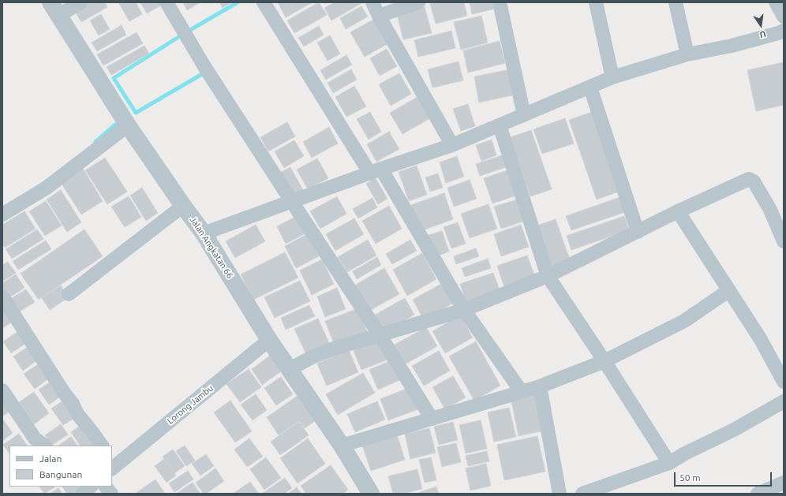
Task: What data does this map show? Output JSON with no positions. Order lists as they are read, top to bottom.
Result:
{
  "streets": {
    "street": ["Jalan Angkatan 66", "Lorong Jambu"]
  },
  "crossings": [
    ["Jalan Angkatan 66", "Lorong Jambu"]
  ],
  "legend": ["Jalan", "Bangunan"],
  "scale_bar": "50 m",
  "north": "bottom"
}
